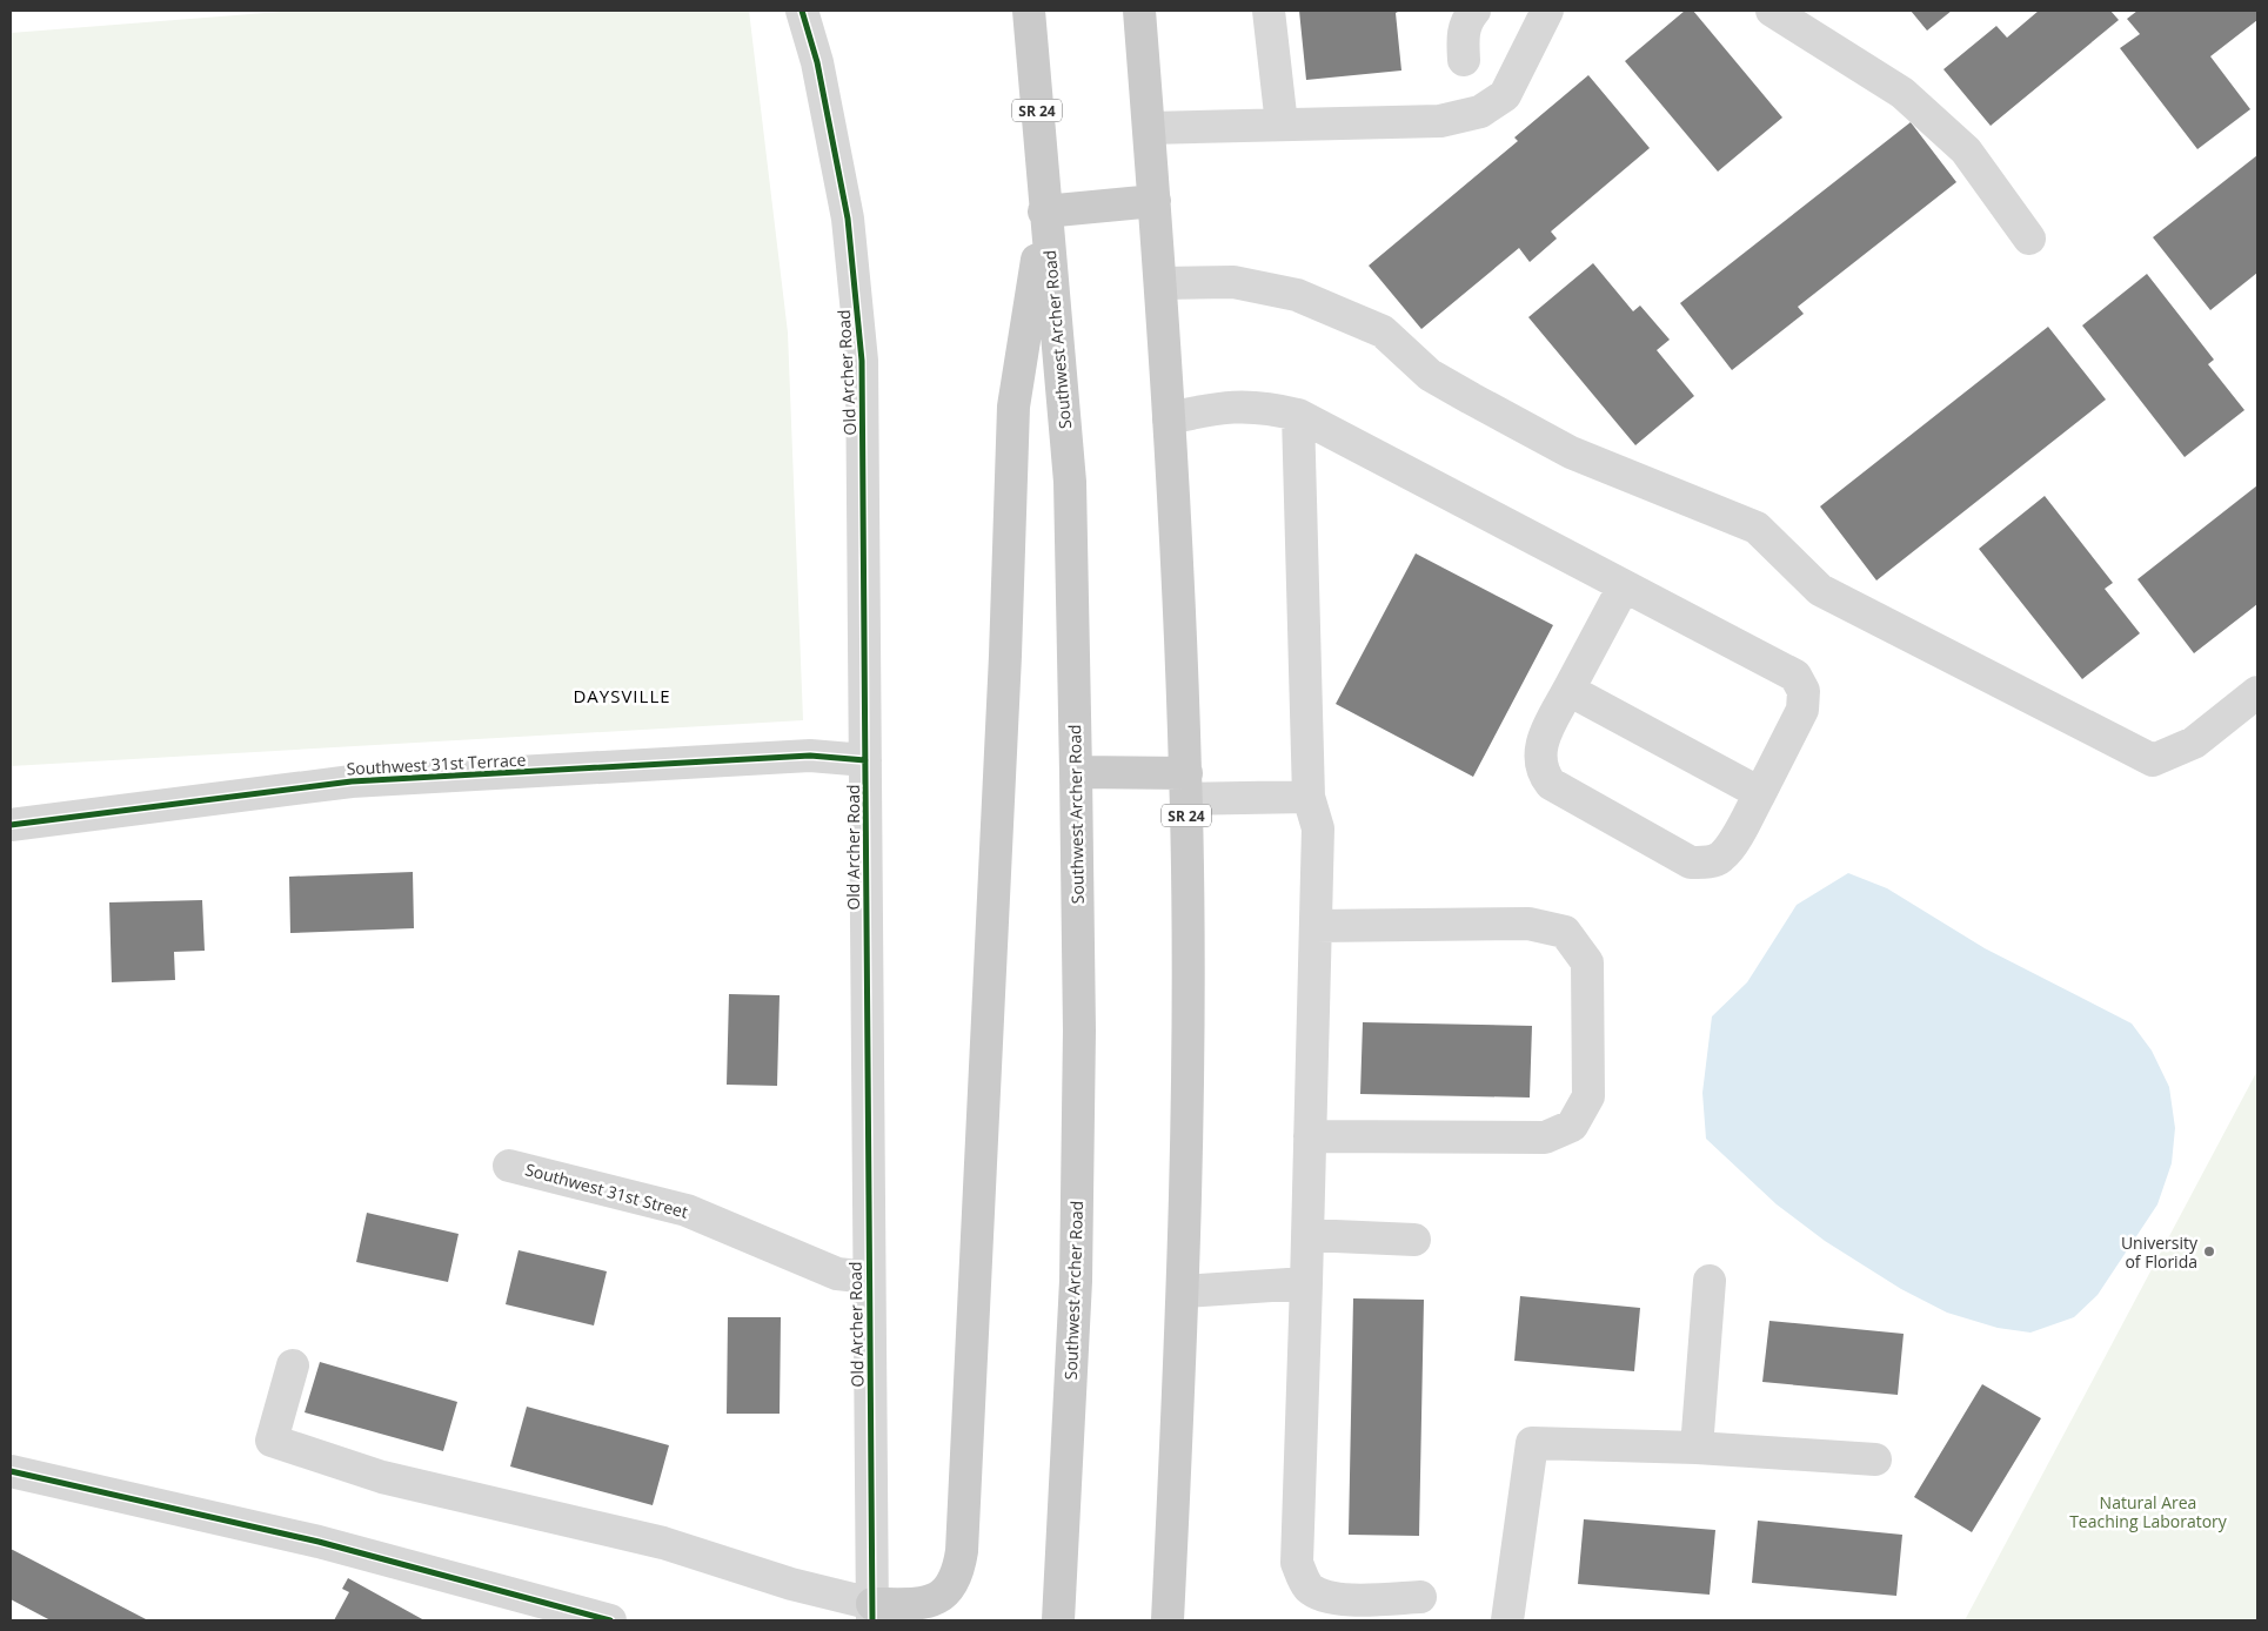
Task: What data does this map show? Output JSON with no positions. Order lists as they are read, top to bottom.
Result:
{
  "streets": {
    "main road": ["SR 24", "Southwest Archer Road"],
    "street": ["Old Archer Road", "Southwest 31st Terrace", "Southwest 31st Street"]
  },
  "crossings": [
    ["Old Archer Road", "Southwest 31st Terrace"],
    ["Old Archer Road", "Southwest 31st Street"]
  ],
  "districts": ["DAYSVILLE"],
  "parks": ["Natural Area Teaching Laboratory"],
  "places": ["University of Florida"]
}
